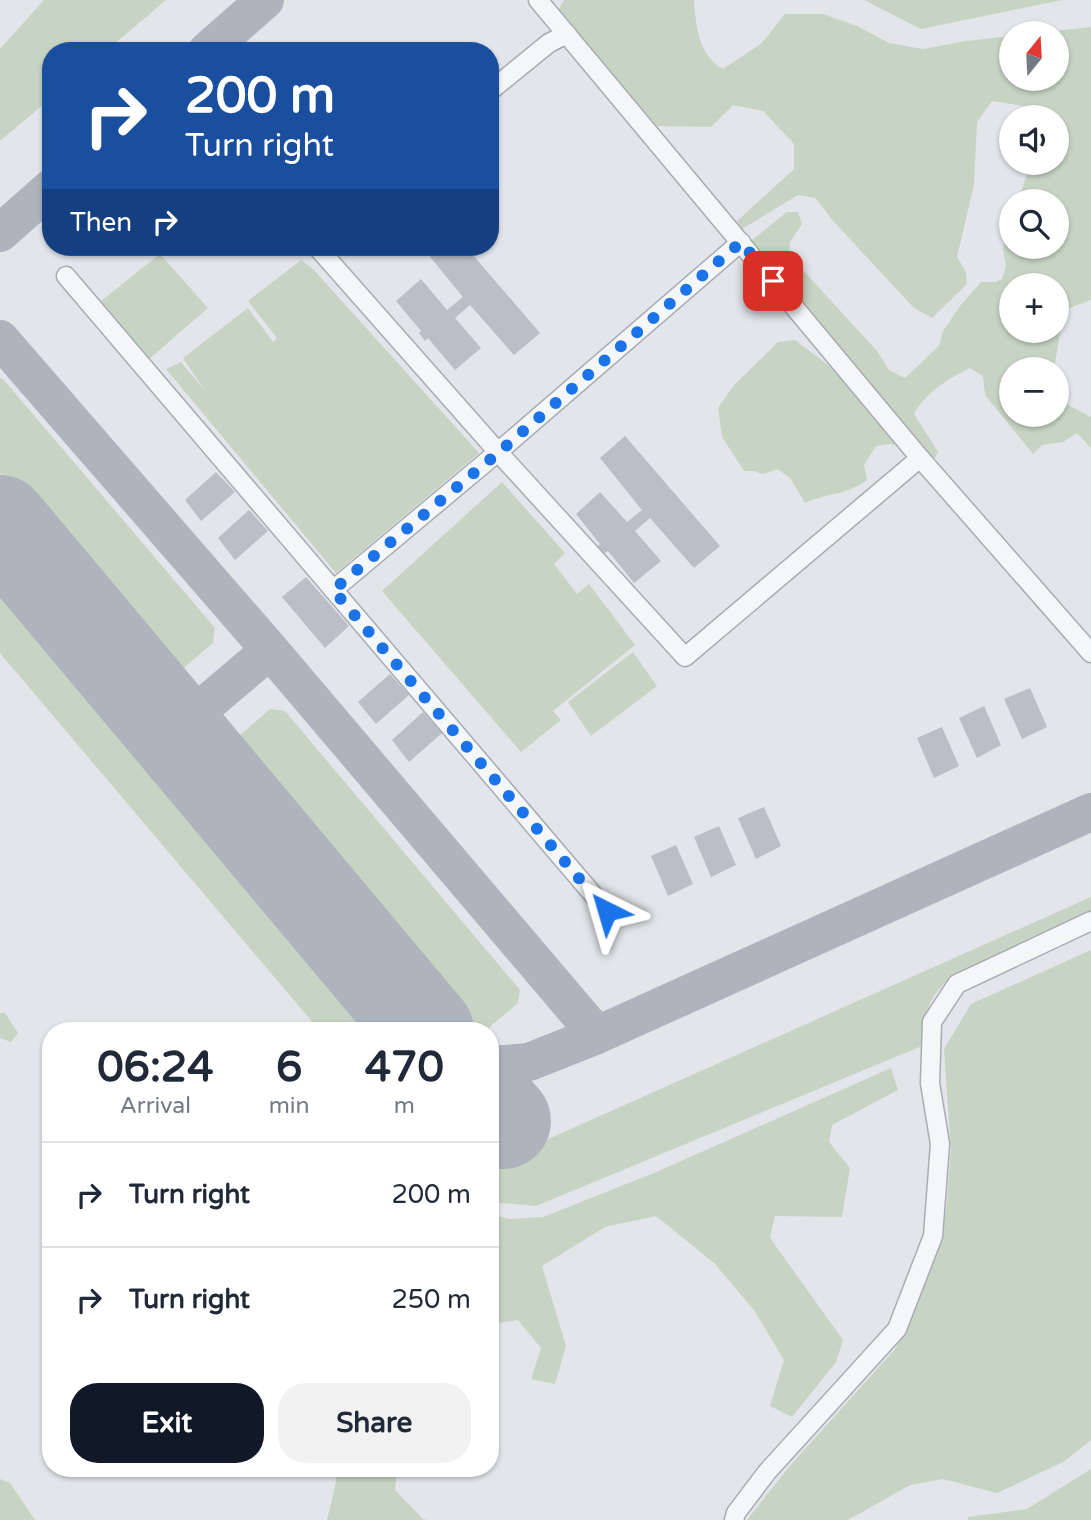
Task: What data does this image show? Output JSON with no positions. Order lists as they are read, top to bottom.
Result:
{
  "north": "top",
  "page": {
    "map_buttons": ["+", "−"],
    "turn": ["200 m", "Turn right"],
    "then": "Then",
    "eta": [
      "06:24",
      "Arrival",
      "6",
      "min",
      "470",
      "m"
    ],
    "list": [
      {
        "name": "Turn right",
        "value": "200 m"
      },
      {
        "name": "Turn right",
        "value": "250 m"
      }
    ],
    "buttons": ["Exit", "Share"]
  }
}
